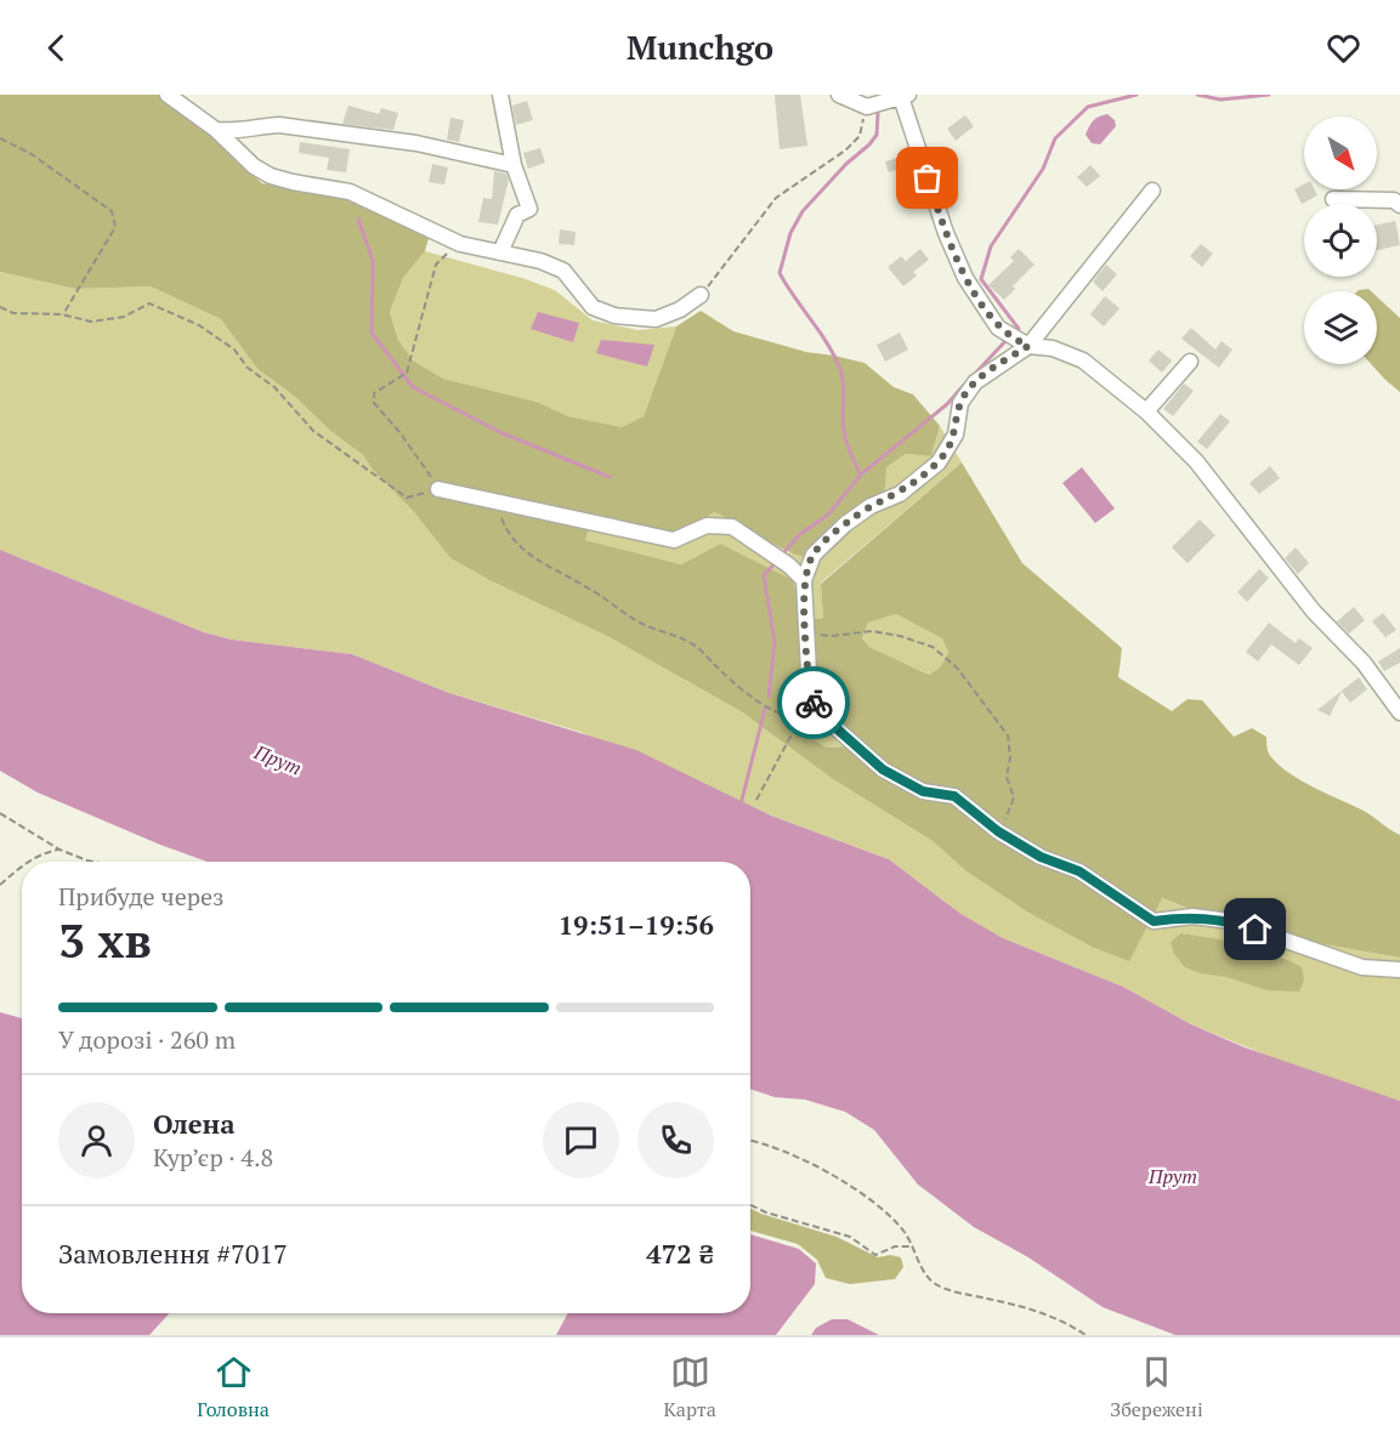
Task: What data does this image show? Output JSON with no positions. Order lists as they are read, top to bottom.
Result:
{
  "water": ["Прут"],
  "north": "bottom right",
  "page": {
    "header": "Munchgo",
    "heading": ["3 хв", "Прибуде через", "19:51–19:56"],
    "panel": [
      "Олена",
      "Кур’єр · 4.8",
      "Замовлення #7017",
      "472 ₴"
    ],
    "bar": "У дорозі · 260 m",
    "tabs": ["Головна", "Карта", "Збережені"]
  }
}
